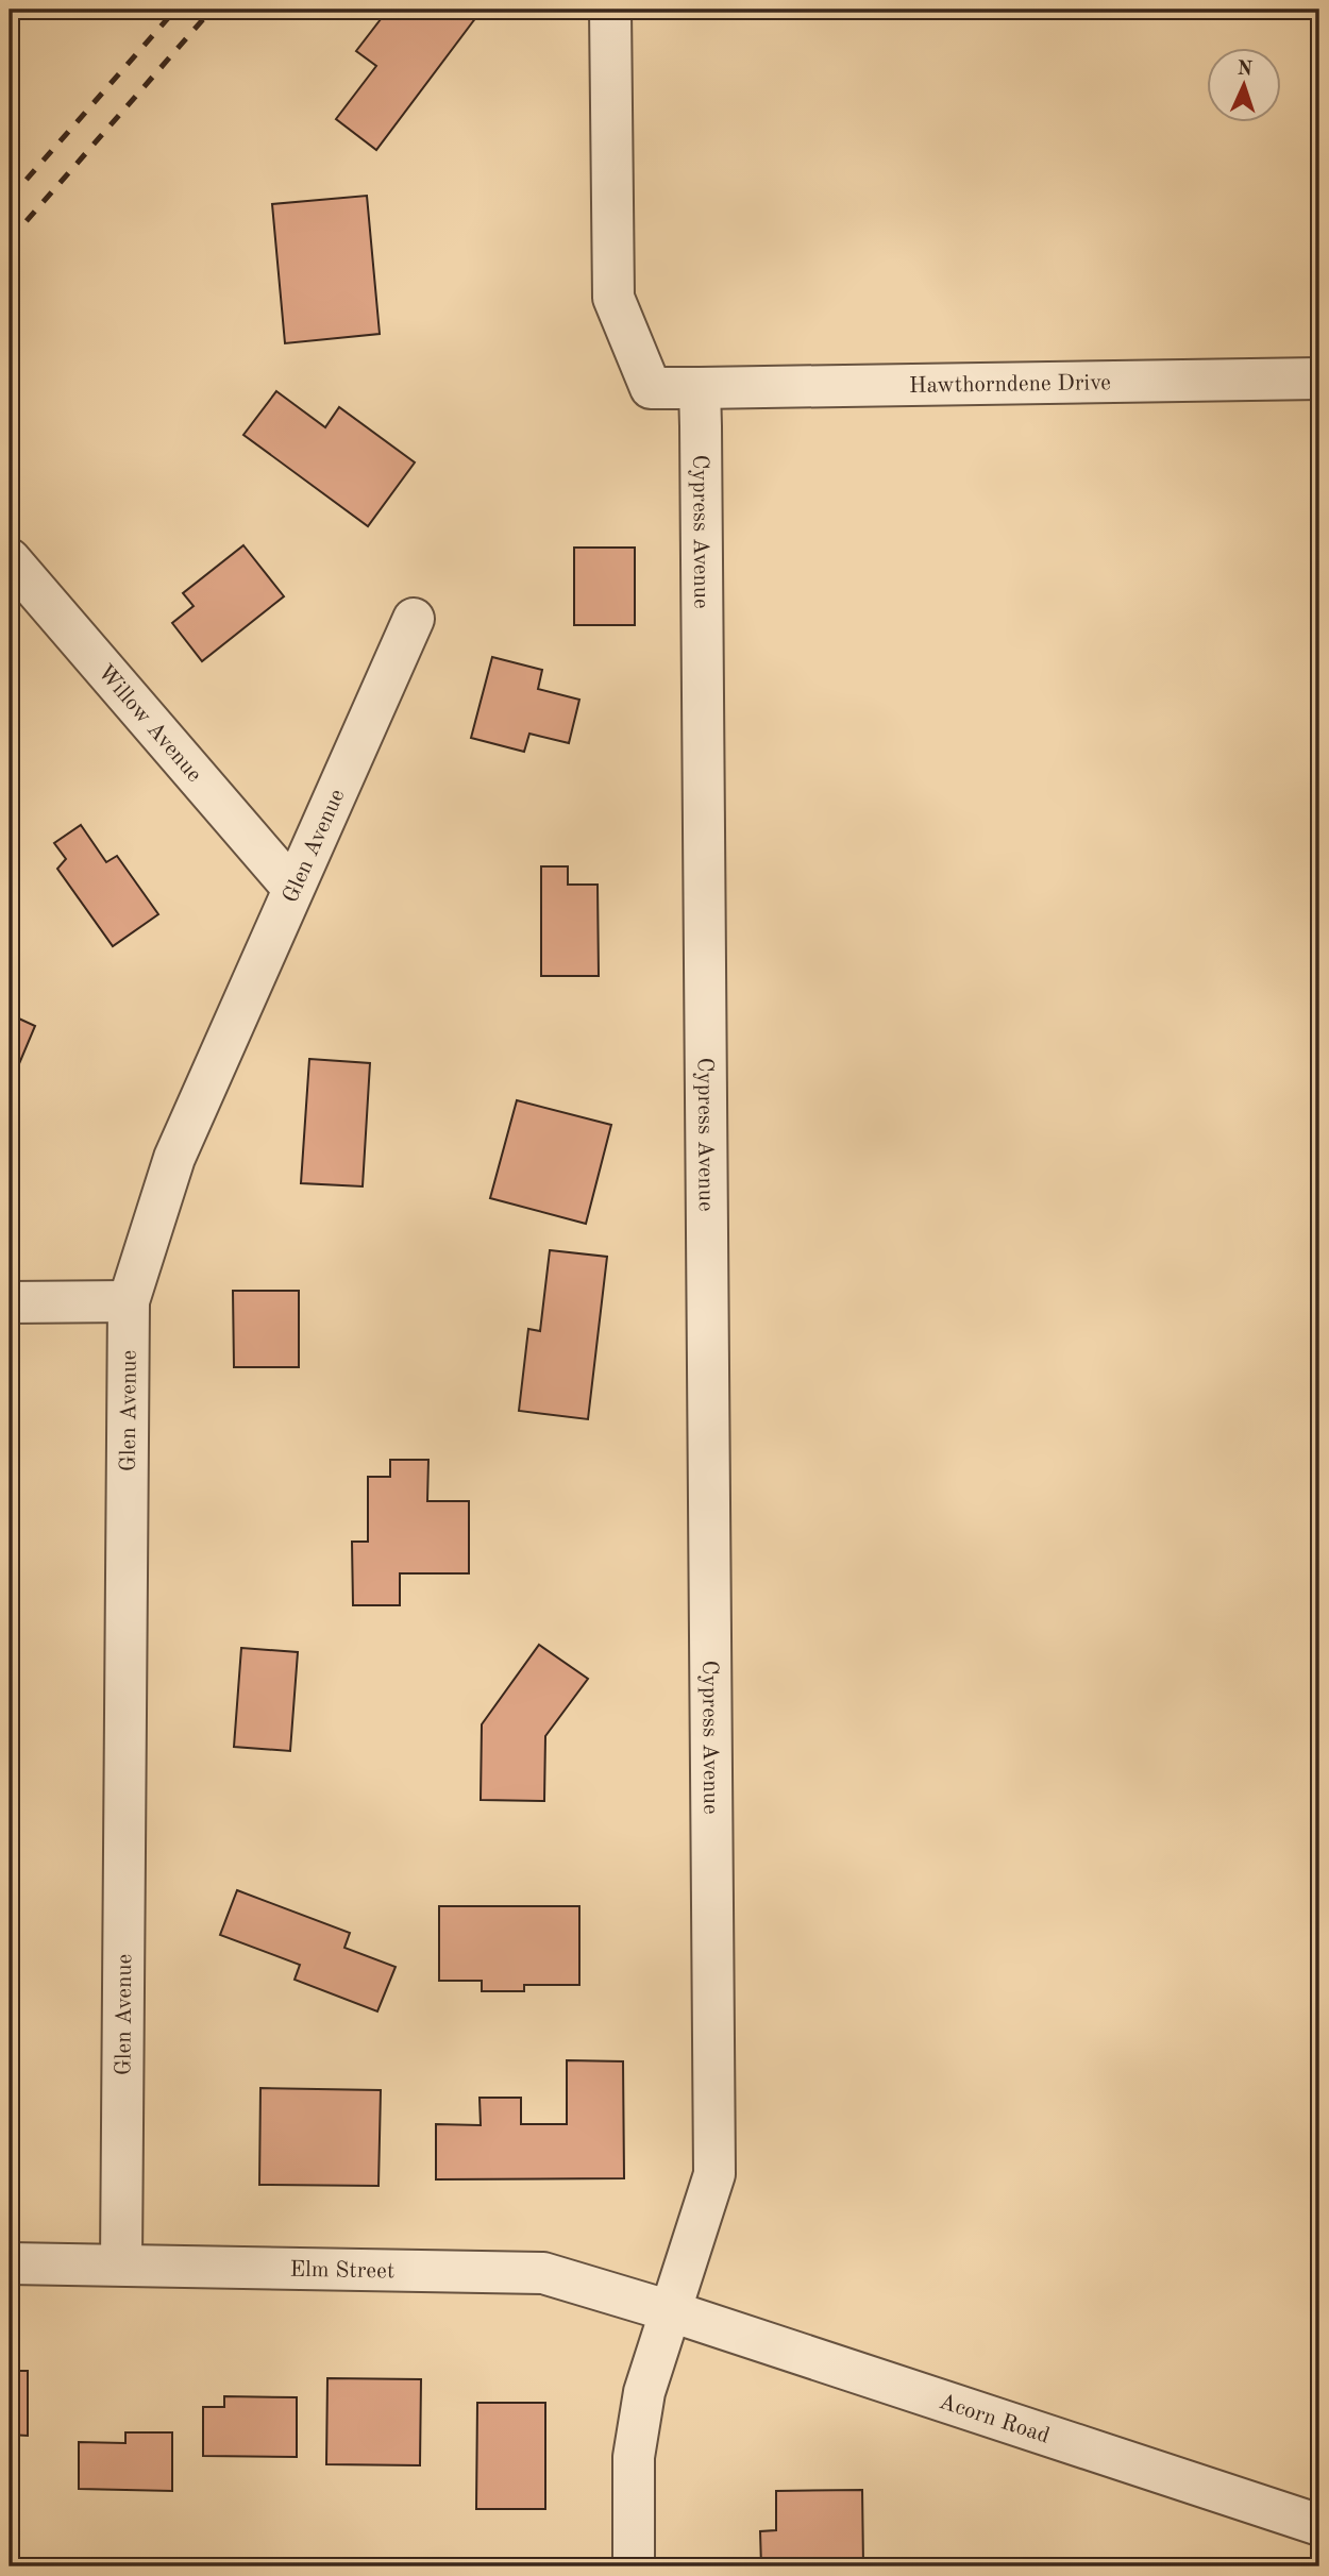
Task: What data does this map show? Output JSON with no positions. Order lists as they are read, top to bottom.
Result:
{
  "streets": {
    "street": [
      "Hawthorndene Drive",
      "Cypress Avenue",
      "Willow Avenue",
      "Glen Avenue",
      "Elm Street",
      "Acorn Road"
    ]
  },
  "crossings": [
    ["Hawthorndene Drive", "Cypress Avenue"],
    ["Cypress Avenue", "Elm Street"],
    ["Cypress Avenue", "Acorn Road"],
    ["Willow Avenue", "Glen Avenue"],
    ["Glen Avenue", "Elm Street"],
    ["Elm Street", "Acorn Road"]
  ],
  "north": "top"
}
